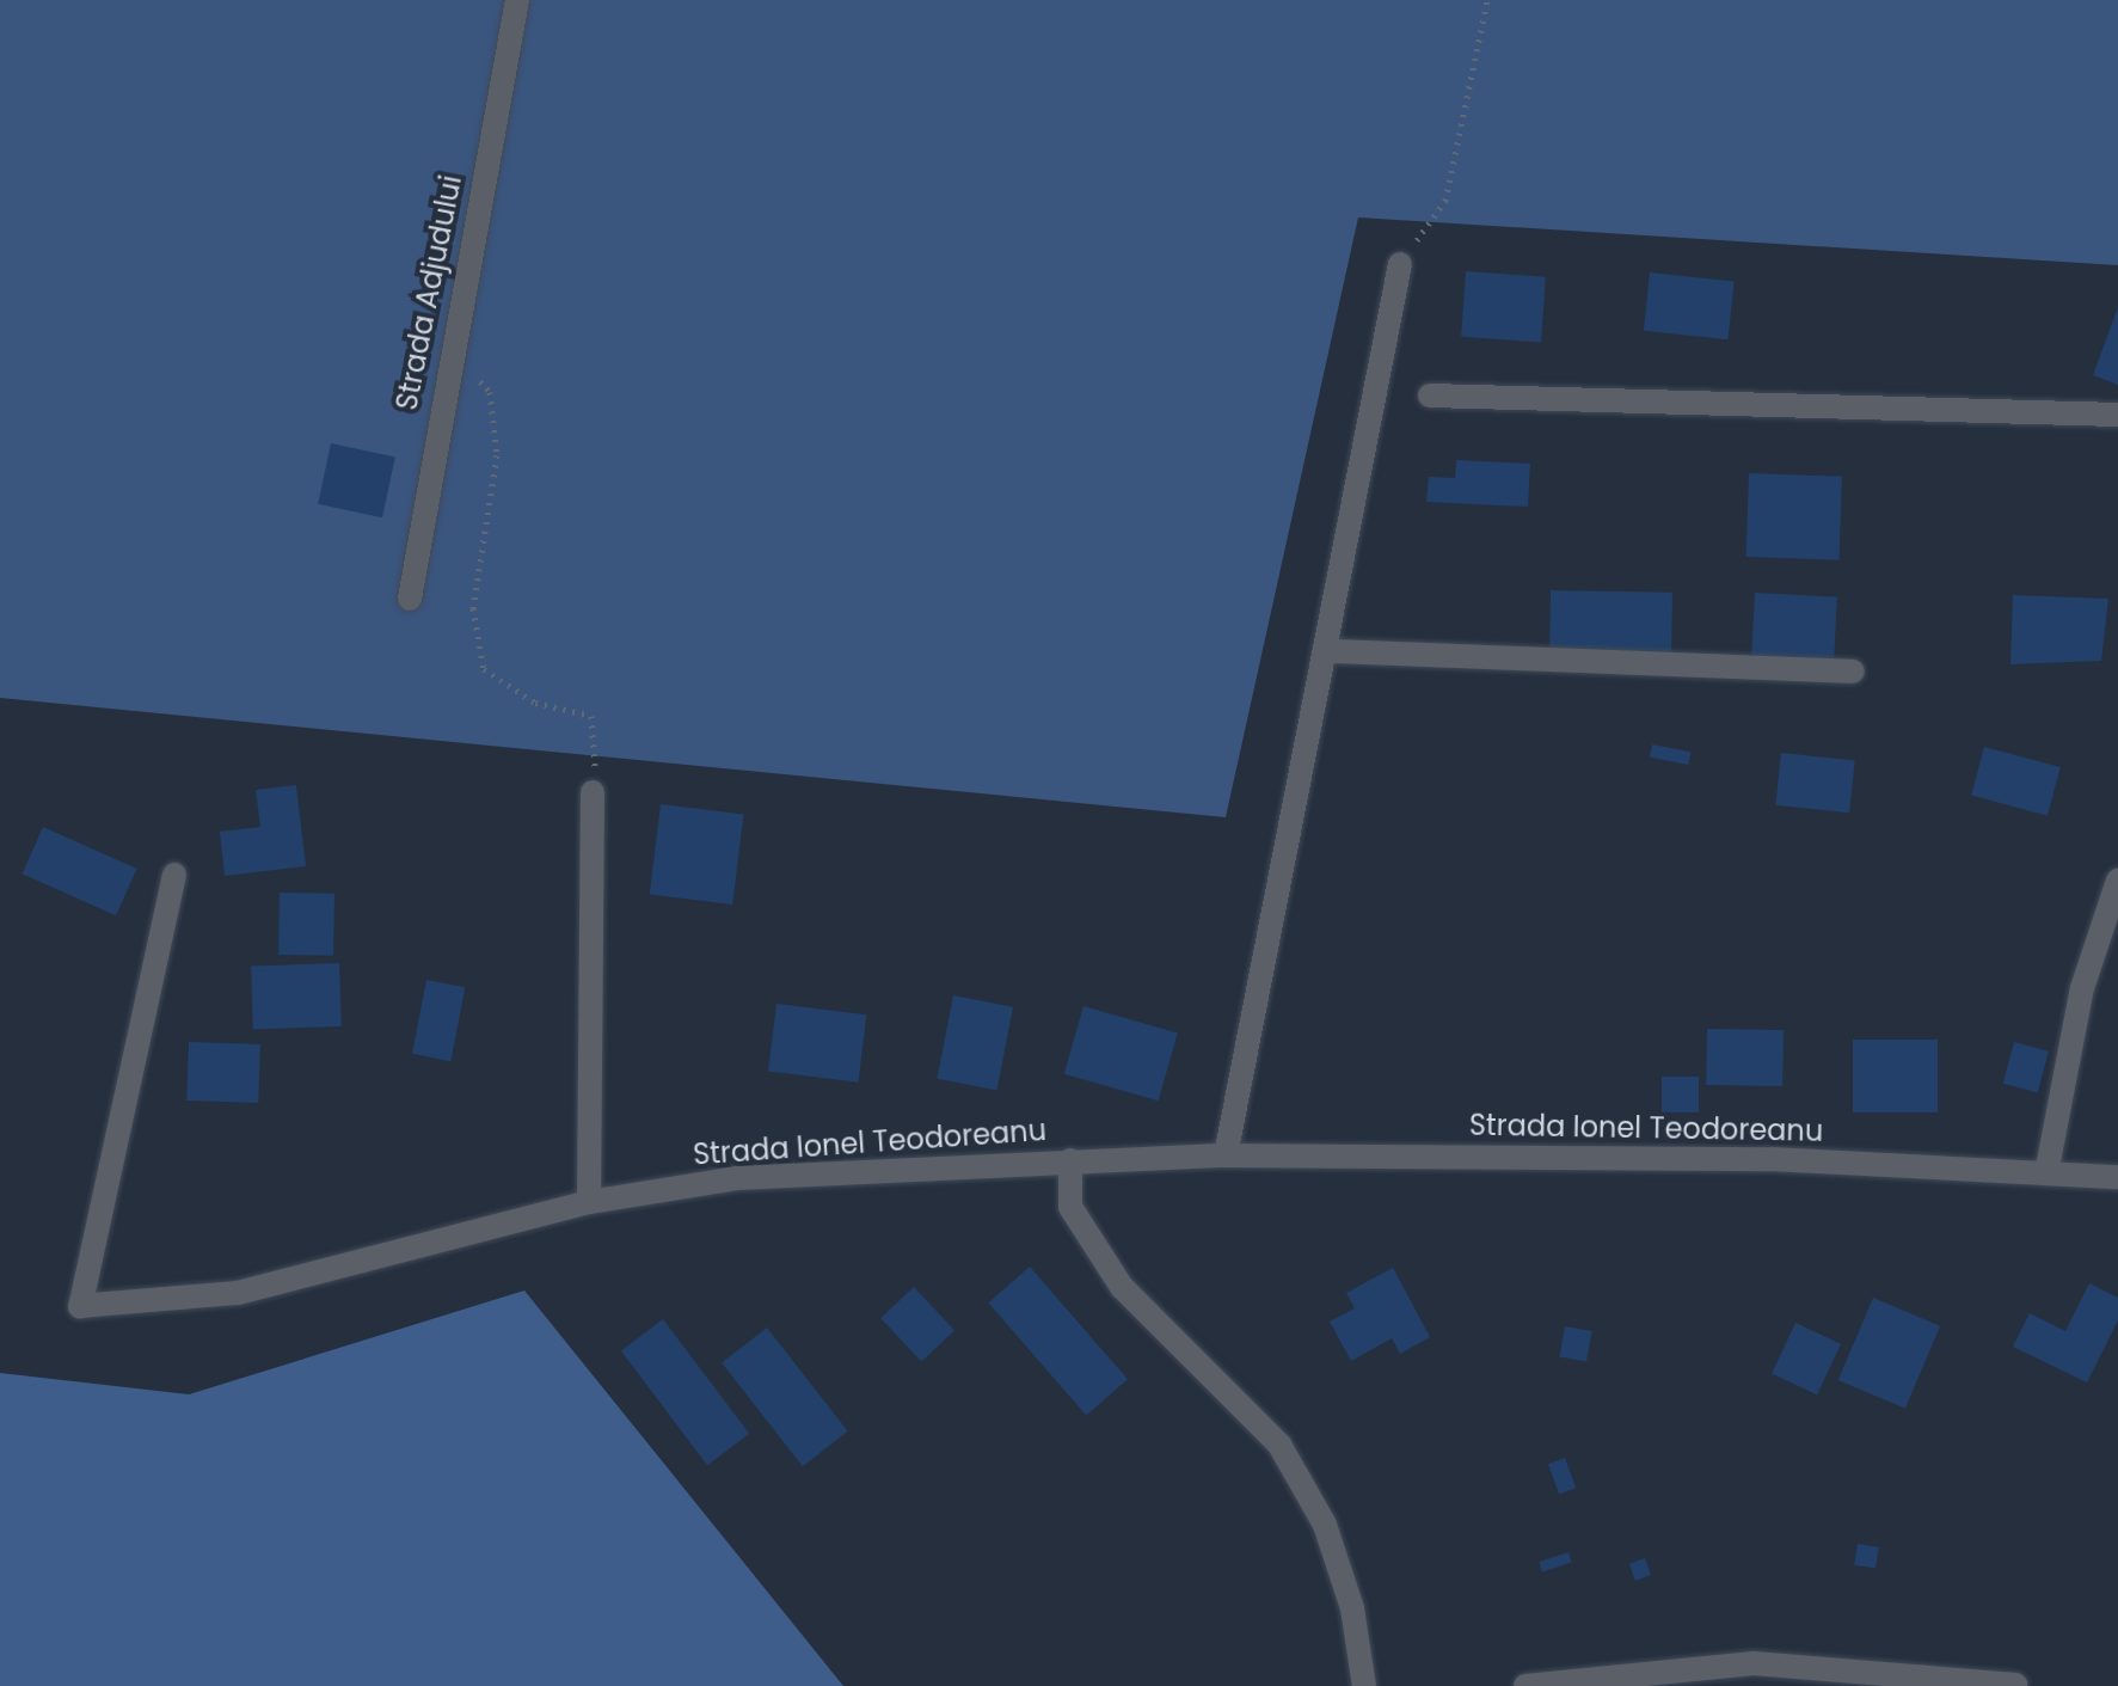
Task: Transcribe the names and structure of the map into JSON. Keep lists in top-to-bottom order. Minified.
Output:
{"streets":{"street":["Strada Adjudului","Strada Ionel Teodoreanu"]}}
